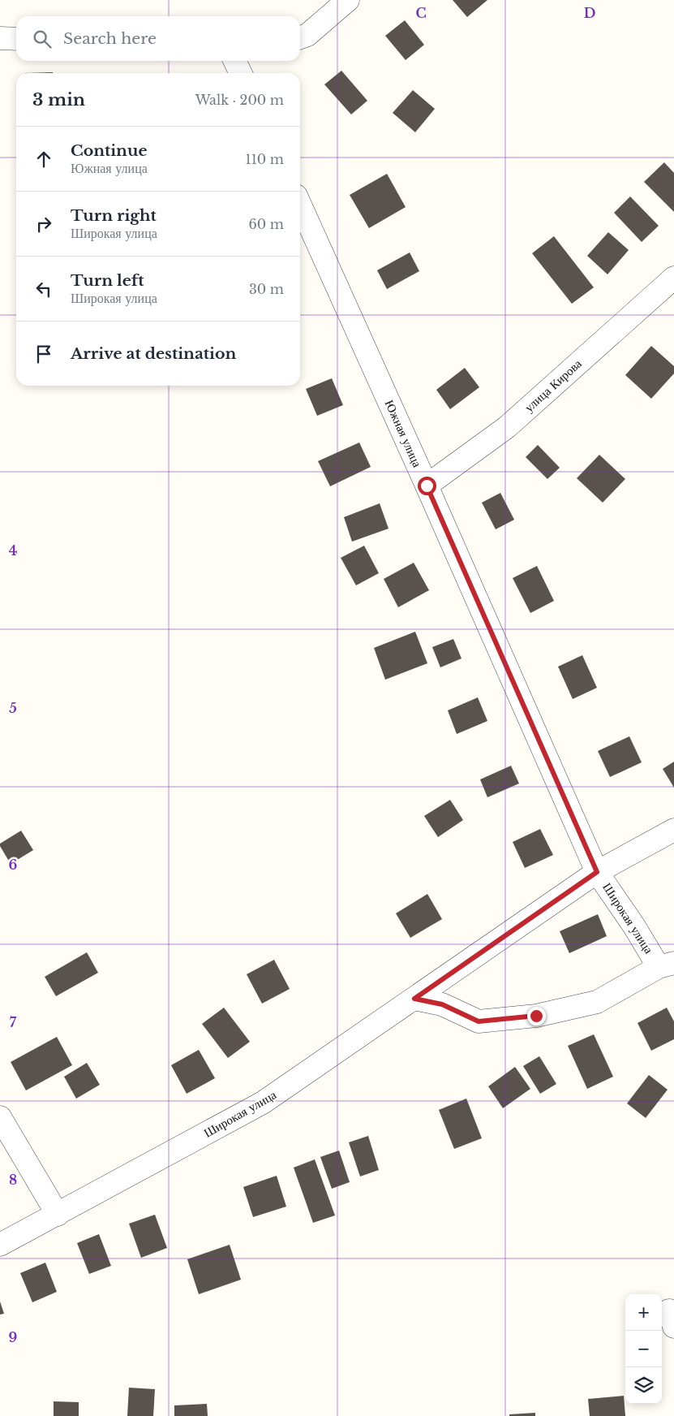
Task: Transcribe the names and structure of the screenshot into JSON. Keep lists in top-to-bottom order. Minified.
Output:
{"streets":{"street":["улица Кирова","Южная улица","Широкая улица"]},"crossings":[["улица Кирова","Южная улица"],["Южная улица","Широкая улица"]],"page":{"search":"Search here","heading":["3 min","Walk · 200 m"],"list":[["Continue","Южная улица","110 m"],["Turn right","Широкая улица","60 m"],["Turn left","Широкая улица","30 m"],"Arrive at destination"],"map_buttons":["+","−"]},"grid":{"columns":["C","D"],"rows":["4","5","6","7","8","9"]}}
